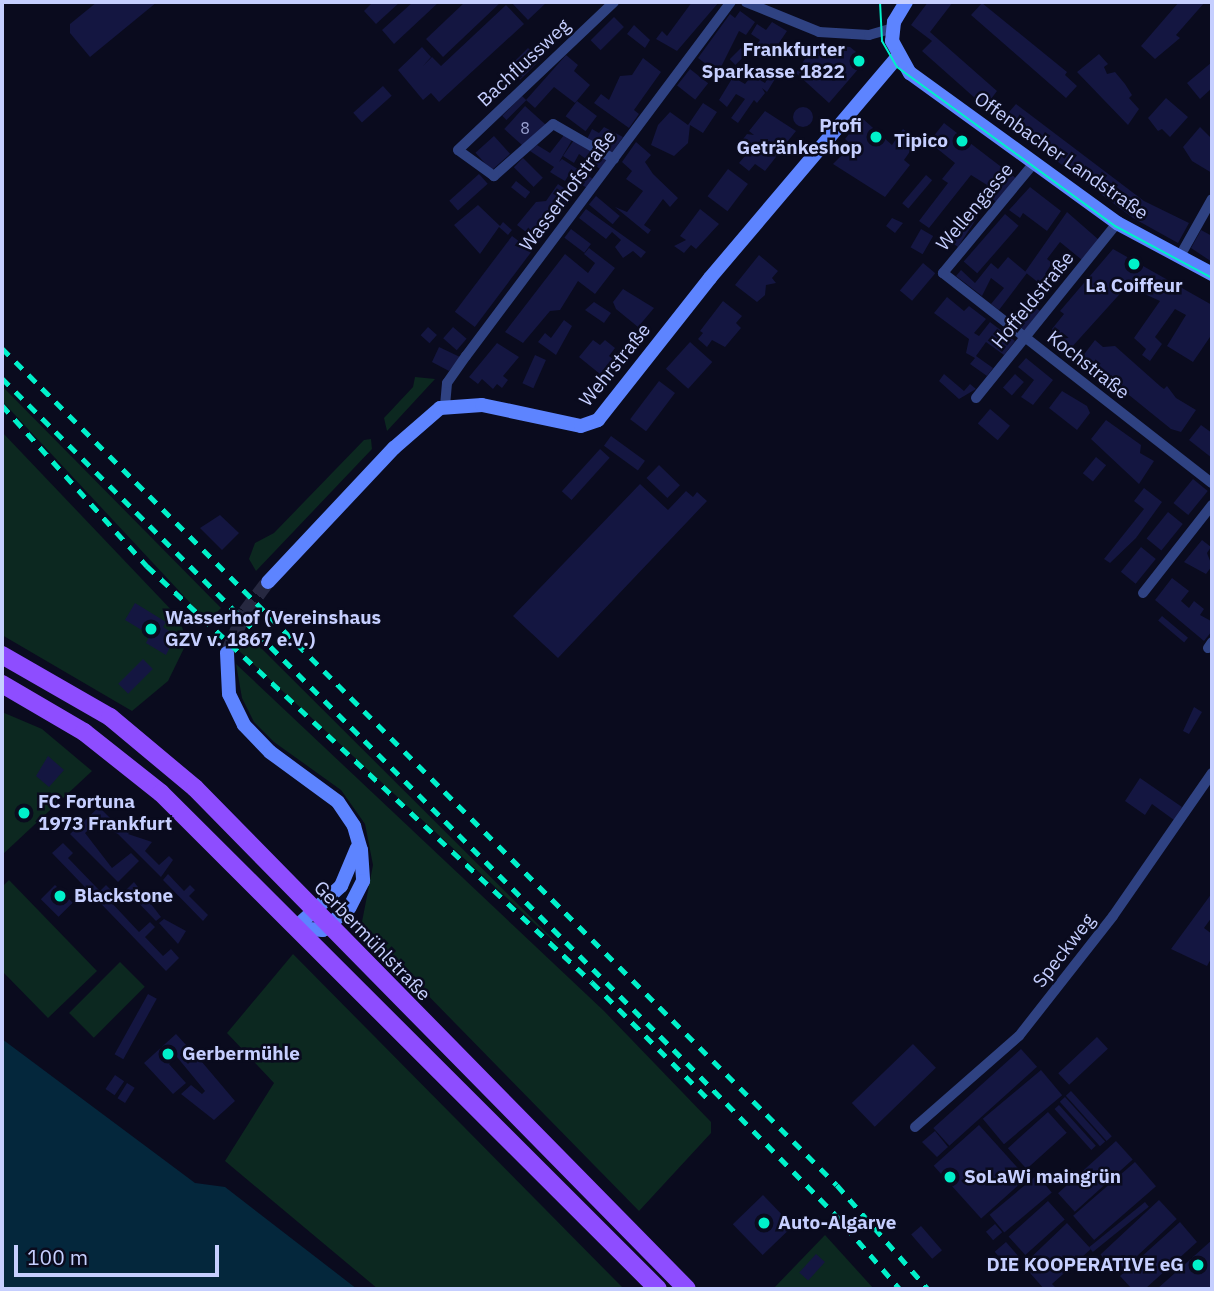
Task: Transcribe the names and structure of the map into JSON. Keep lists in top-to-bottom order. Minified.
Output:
{"streets":{"main road":["Gerbermühlstraße"],"street":["Bachflussweg","Offenbacher Landstraße","Wasserhofstraße","Wellengasse","Hoffeldstraße","Wehrstraße","Kochstraße","Speckweg"]},"crossings":[["Bachflussweg","Wasserhofstraße"],["Offenbacher Landstraße","Wellengasse"],["Offenbacher Landstraße","Hoffeldstraße"],["Offenbacher Landstraße","Wehrstraße"],["Wasserhofstraße","Wehrstraße"],["Wellengasse","Kochstraße"],["Hoffeldstraße","Kochstraße"]],"places":["Frankfurter Sparkasse 1822","Profi Getränkeshop","Tipico","La Coiffeur","Wasserhof (Vereinshaus GZV v. 1867 e.V.)","FC Fortuna 1973 Frankfurt","Blackstone","Gerbermühle","SoLaWi maingrün","Auto-Algarve","DIE KOOPERATIVE eG"],"house_numbers":["8"],"scale_bar":"100 m"}
